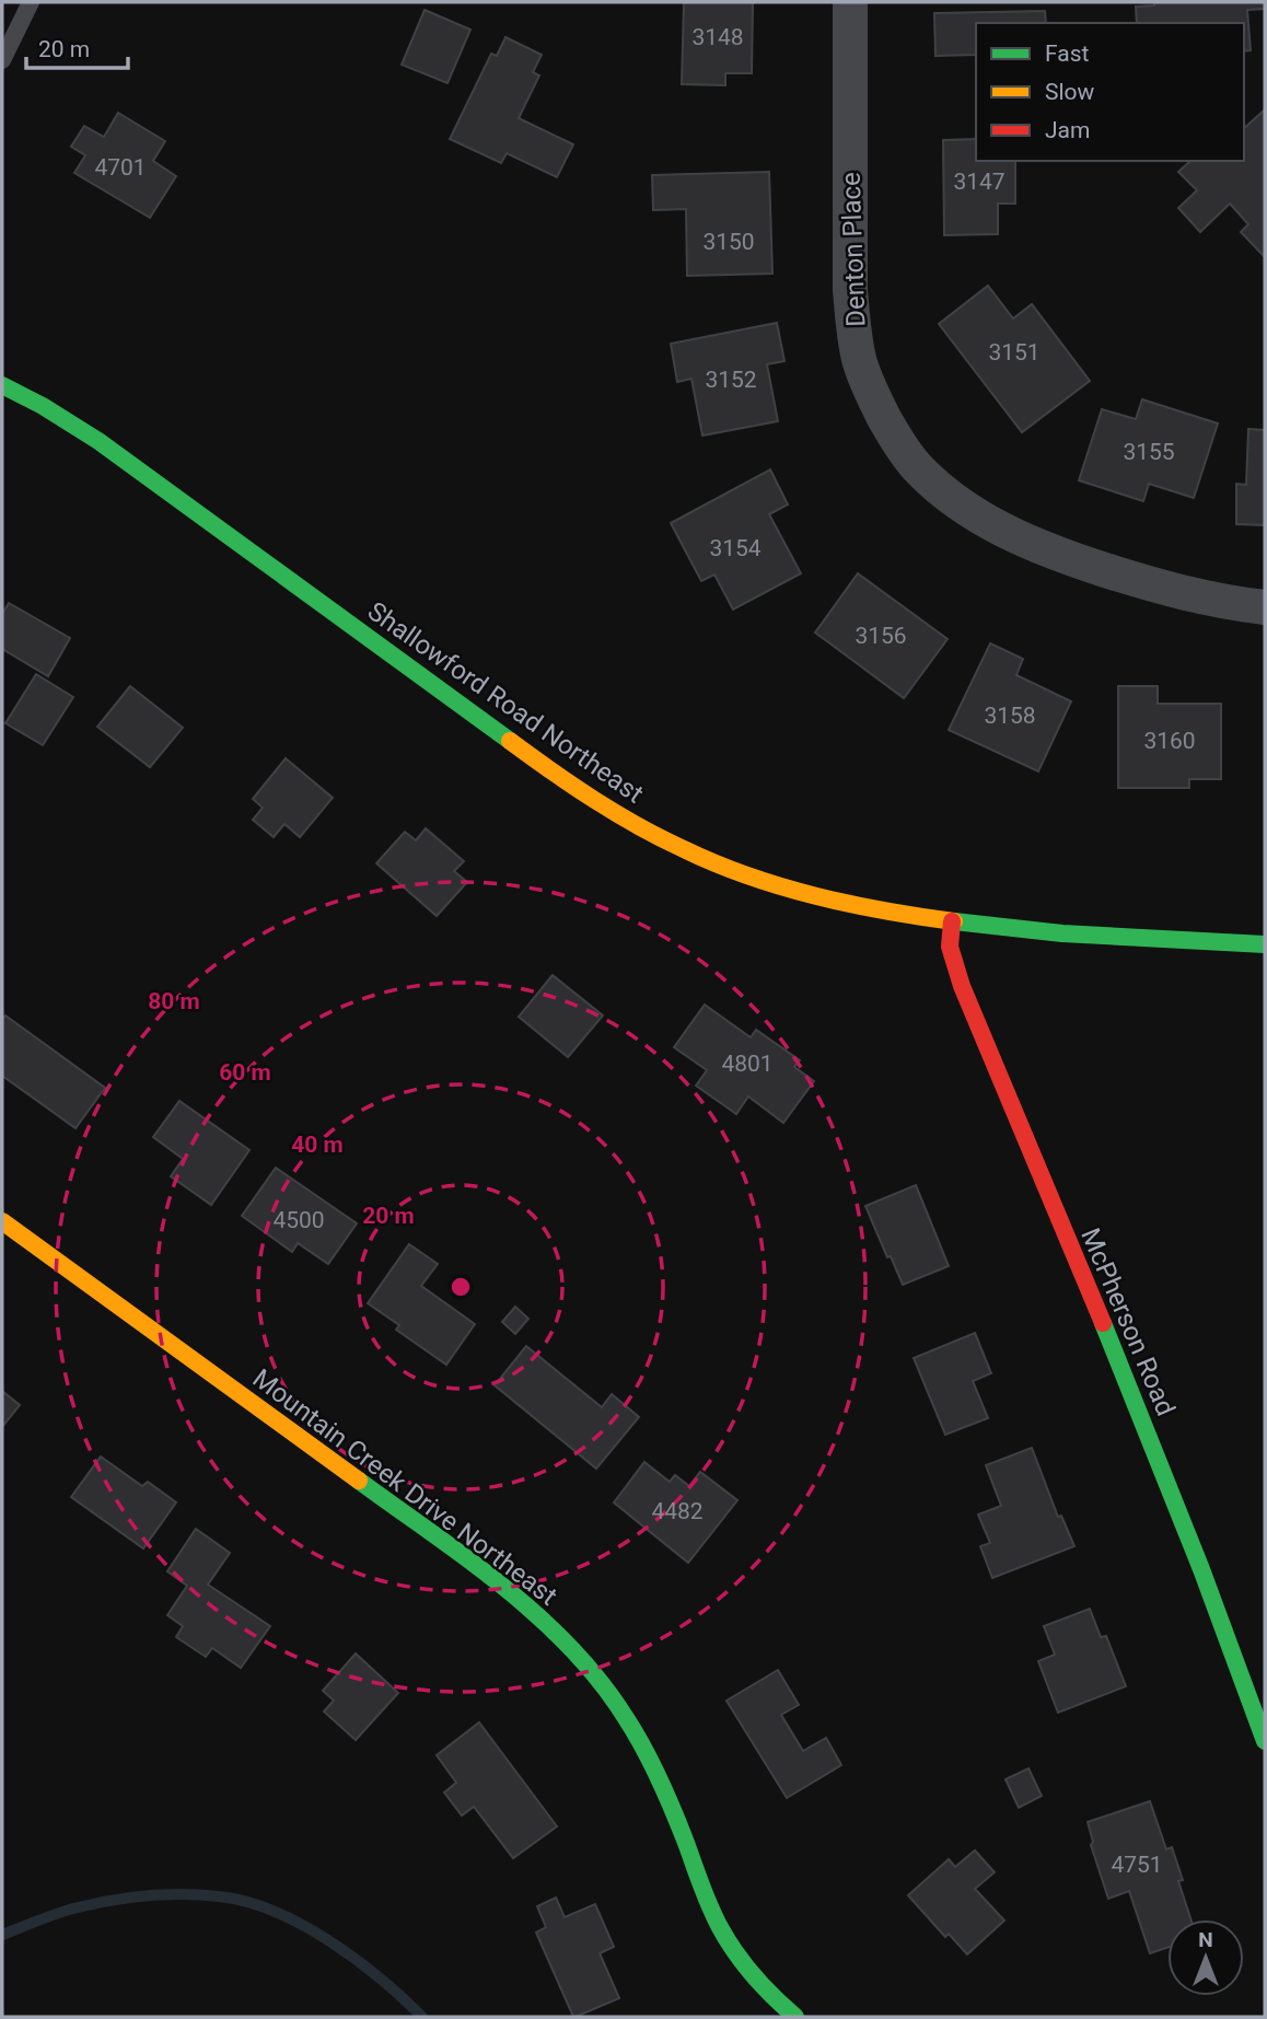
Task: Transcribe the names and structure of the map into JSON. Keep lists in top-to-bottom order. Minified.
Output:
{"streets":{"street":["Denton Place","Shallowford Road Northeast","McPherson Road","Mountain Creek Drive Northeast"]},"crossings":[["Shallowford Road Northeast","McPherson Road"]],"house_numbers":["3148","4701","3147","3150","3151","3152","3155","3154","3156","3158","3160","4801","4500","4482","4751"],"legend":["Fast","Slow","Jam"],"scale_bar":"20 m","north":"top","rings":["80 m","60 m","40 m","20 m"]}
